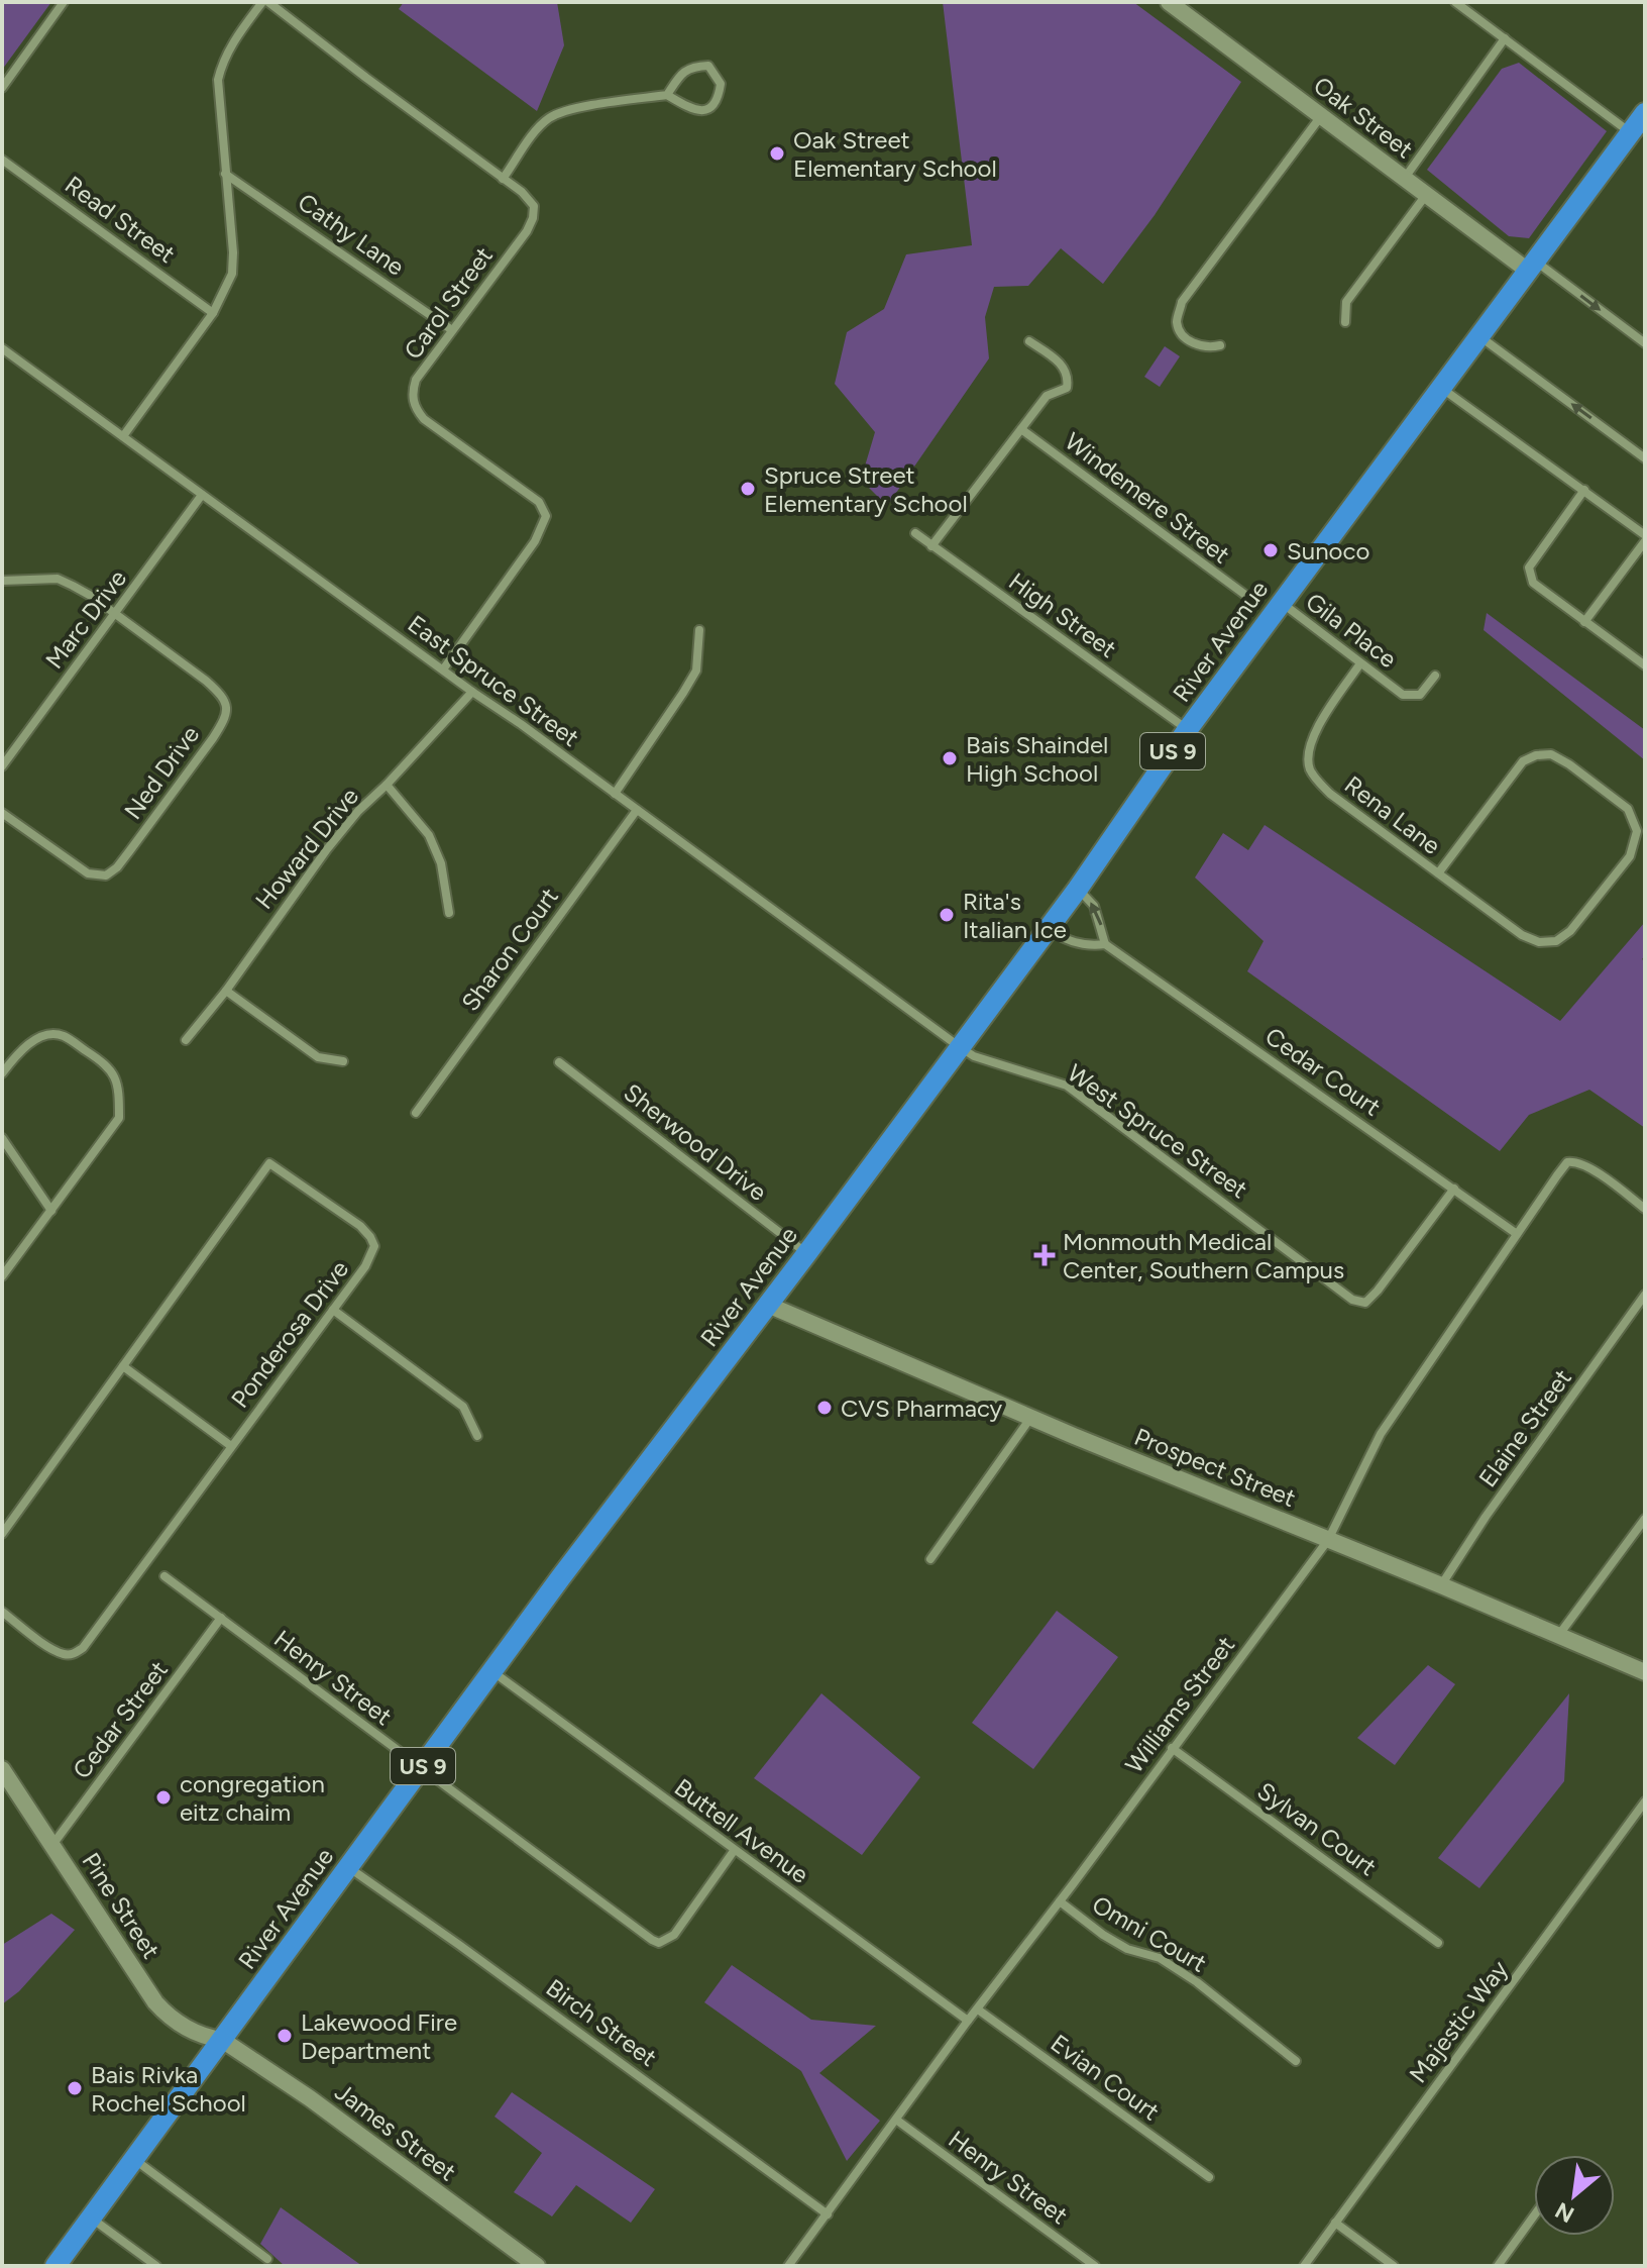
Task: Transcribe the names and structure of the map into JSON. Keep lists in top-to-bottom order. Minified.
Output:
{"streets":{"highway":["River Avenue","US 9"],"street":["Oak Street","Read Street","Cathy Lane","Carol Street","Windemere Street","High Street","Marc Drive","Gila Place","East Spruce Street","Ned Drive","Rena Lane","Howard Drive","Sharon Court","Cedar Court","West Spruce Street","Sherwood Drive","Ponderosa Drive","Elaine Street","Prospect Street","Henry Street","Williams Street","Cedar Street","Sylvan Court","Buttell Avenue","Pine Street","Omni Court","Majestic Way","Birch Street","Evian Court","James Street"]},"crossings":[["Oak Street","River Avenue"],["Cathy Lane","Carol Street"],["Carol Street","East Spruce Street"],["High Street","River Avenue"],["Marc Drive","East Spruce Street"],["Marc Drive","Ned Drive"],["Gila Place","River Avenue"],["Gila Place","Rena Lane"],["River Avenue","East Spruce Street"],["River Avenue","Cedar Court"],["River Avenue","West Spruce Street"],["River Avenue","Sherwood Drive"],["River Avenue","Prospect Street"],["River Avenue","Henry Street"],["River Avenue","Buttell Avenue"],["River Avenue","Pine Street"],["River Avenue","Birch Street"],["River Avenue","James Street"],["East Spruce Street","Howard Drive"],["East Spruce Street","Sharon Court"],["East Spruce Street","West Spruce Street"],["Cedar Court","West Spruce Street"],["Cedar Court","Williams Street"],["Elaine Street","Prospect Street"],["Prospect Street","Williams Street"],["Henry Street","Williams Street"],["Henry Street","Cedar Street"],["Henry Street","Buttell Avenue"],["Williams Street","Sylvan Court"],["Williams Street","Buttell Avenue"],["Williams Street","Omni Court"],["Williams Street","Birch Street"],["Williams Street","Evian Court"],["Cedar Street","Pine Street"],["Pine Street","James Street"]],"places":{"other":["Oak Street Elementary School","Spruce Street Elementary School","Sunoco","Bais Shaindel High School","Rita's Italian Ice","CVS Pharmacy","congregation eitz chaim","Lakewood Fire Department","Bais Rivka Rochel School"],"health":["Monmouth Medical Center, Southern Campus"]},"north":"bottom left"}
